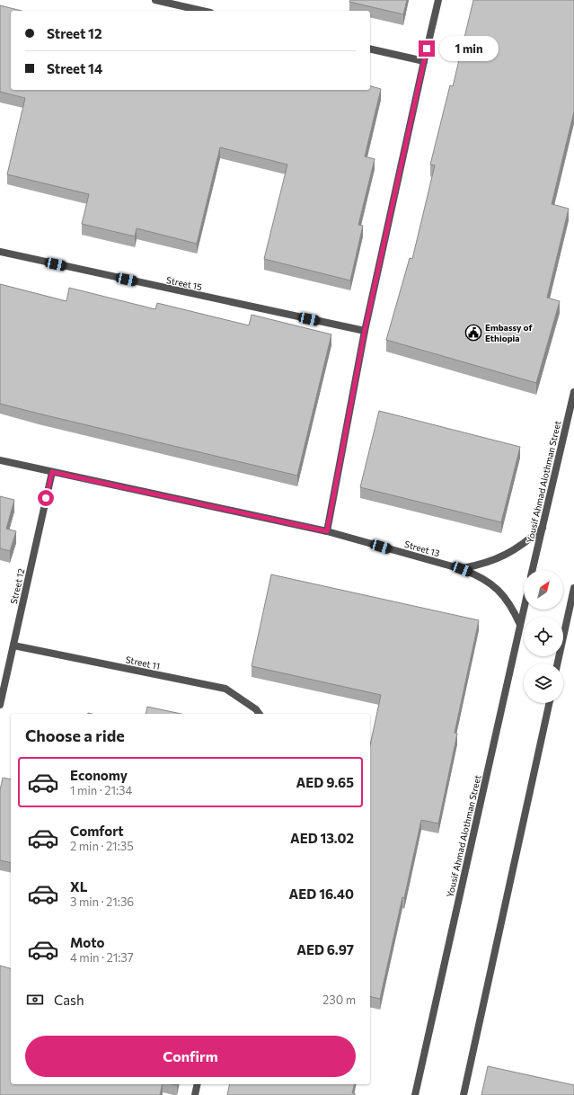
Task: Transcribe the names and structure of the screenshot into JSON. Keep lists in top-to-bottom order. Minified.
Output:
{"streets":{"street":["Street 15","Yousif Ahmad Alothman Street","Street 13","Street 12","Street 11"]},"crossings":[["Yousif Ahmad Alothman Street","Street 13"],["Street 13","Street 12"],["Street 12","Street 11"]],"places":{"public building":["Embassy of Ethiopia"]},"north":"top right","page":{"banner":["Street 12","Street 14"],"bubble":"1 min","heading":"Choose a ride","list":[{"name":"Economy","note":"1 min · 21:34","value":"AED 9.65"},{"name":"Comfort","note":"2 min · 21:35","value":"AED 13.02"},{"name":"XL","note":"3 min · 21:36","value":"AED 16.40"},{"name":"Moto","note":"4 min · 21:37","value":"AED 6.97"}],"pay":["Cash","230 m"],"buttons":"Confirm"}}
